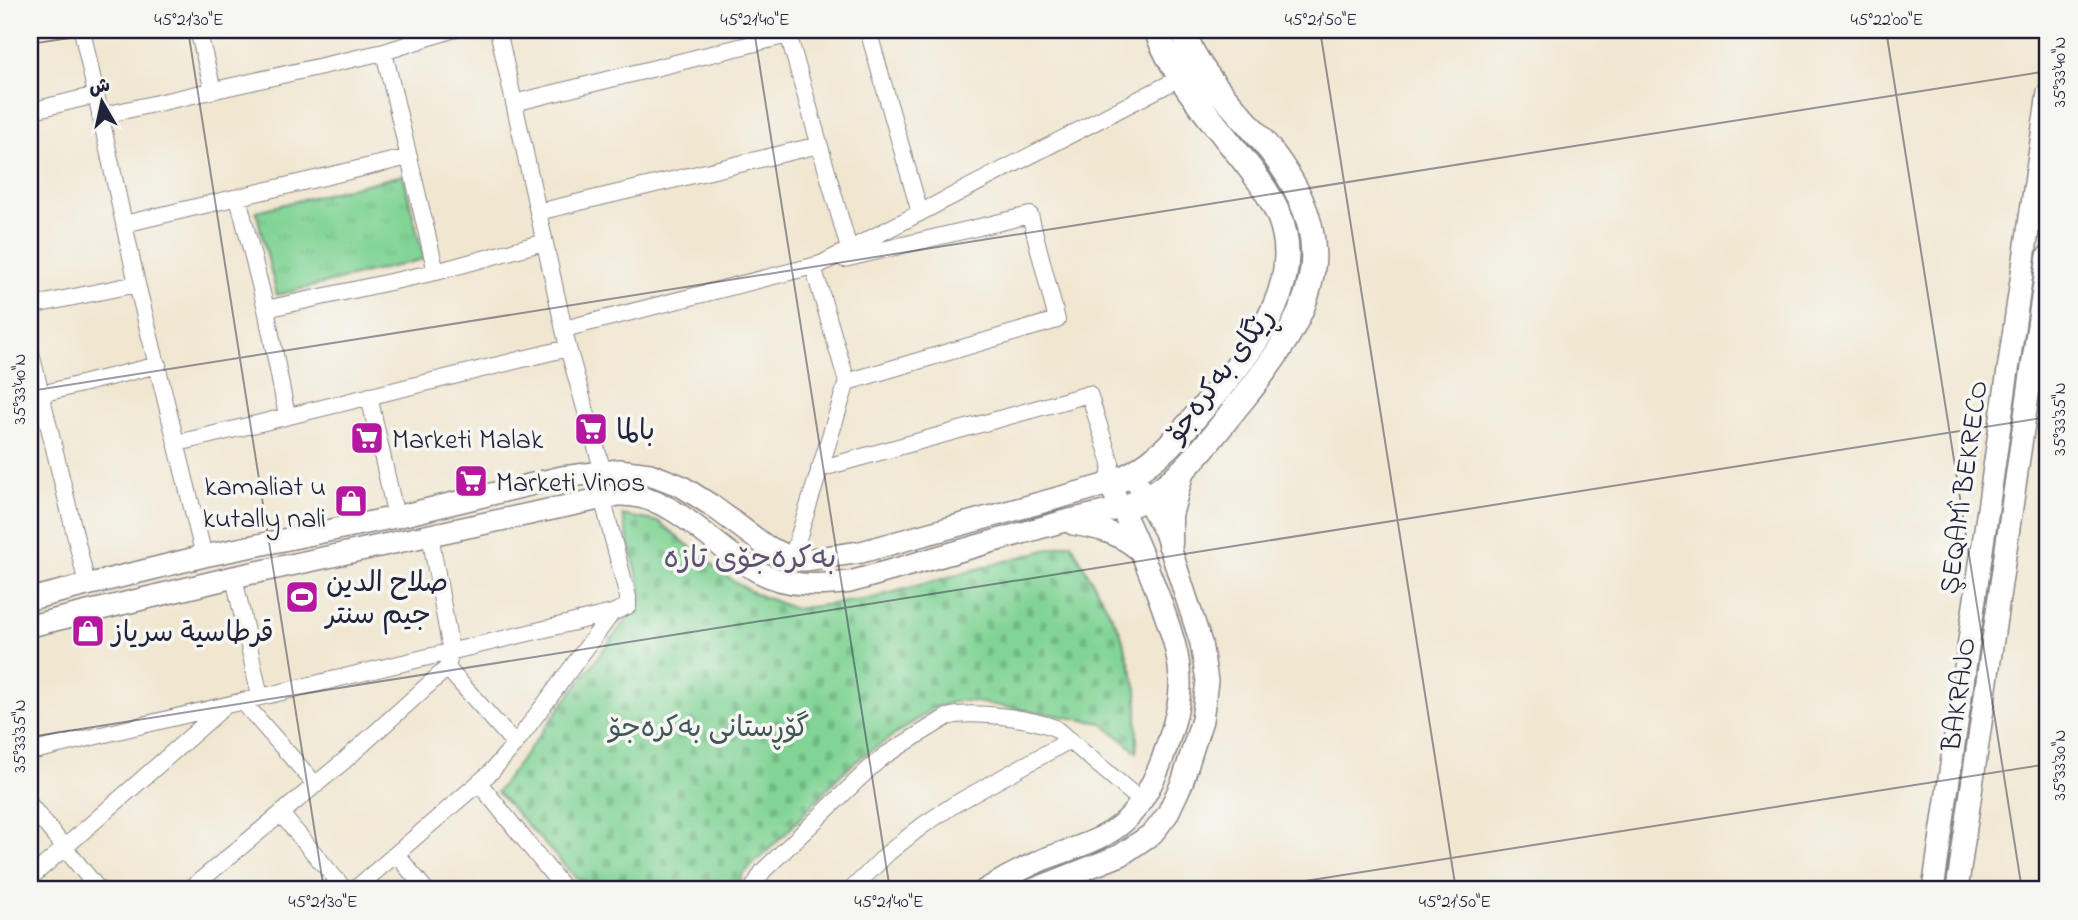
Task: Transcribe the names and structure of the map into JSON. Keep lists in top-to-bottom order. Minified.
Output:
{"streets":{"main road":["ڕێگای بەکرەجۆ","ŞEQAMÎ BEKRECO","BAKRAJO"]},"districts":["بەکرەجۆی تازە"],"parks":["گۆڕستانی بەکرەجۆ"],"places":{"supermarket":["بالما","Marketi Malak","Marketi Vinos"],"shop":["kamaliat u kutally nali","قرطاسية سرياز"],"sports":["صلاح الدين جيم سنتر"]},"north":"top","coordinates":["45°21'30\"E","45°21'40\"E","45°21'50\"E","45°22'00\"E","35°33'40\"N","35°33'35\"N","35°33'30\"N"]}
